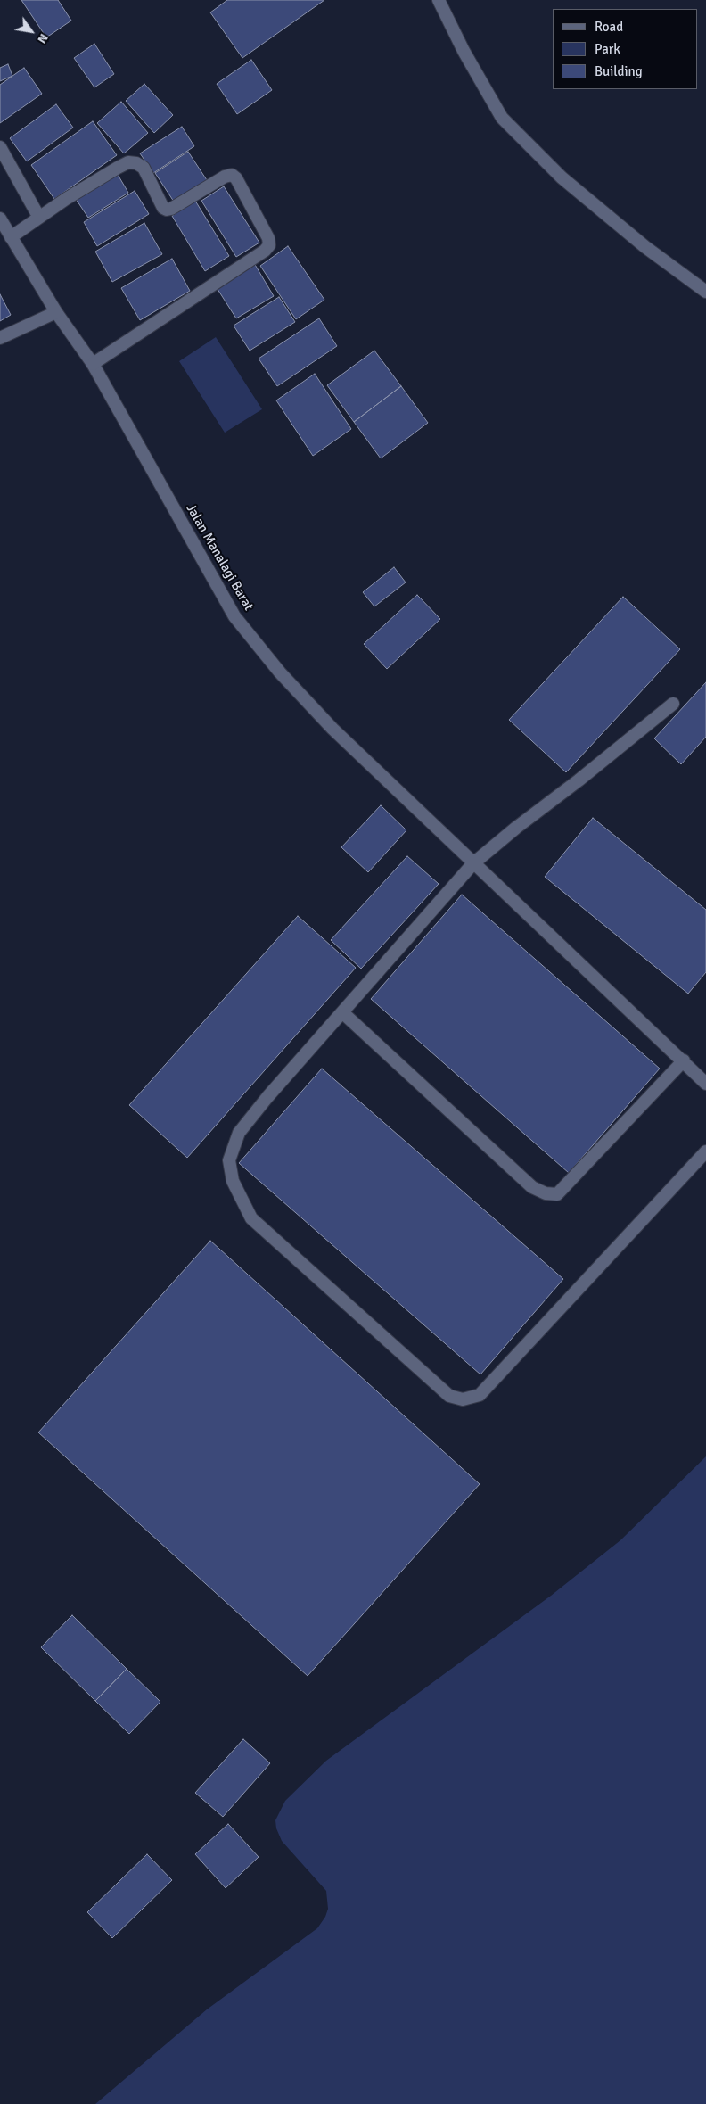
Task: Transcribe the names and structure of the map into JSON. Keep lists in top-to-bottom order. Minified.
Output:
{"streets":{"street":["Jalan Manalagi Barat"]},"legend":["Road","Park","Building"],"north":"bottom right"}
